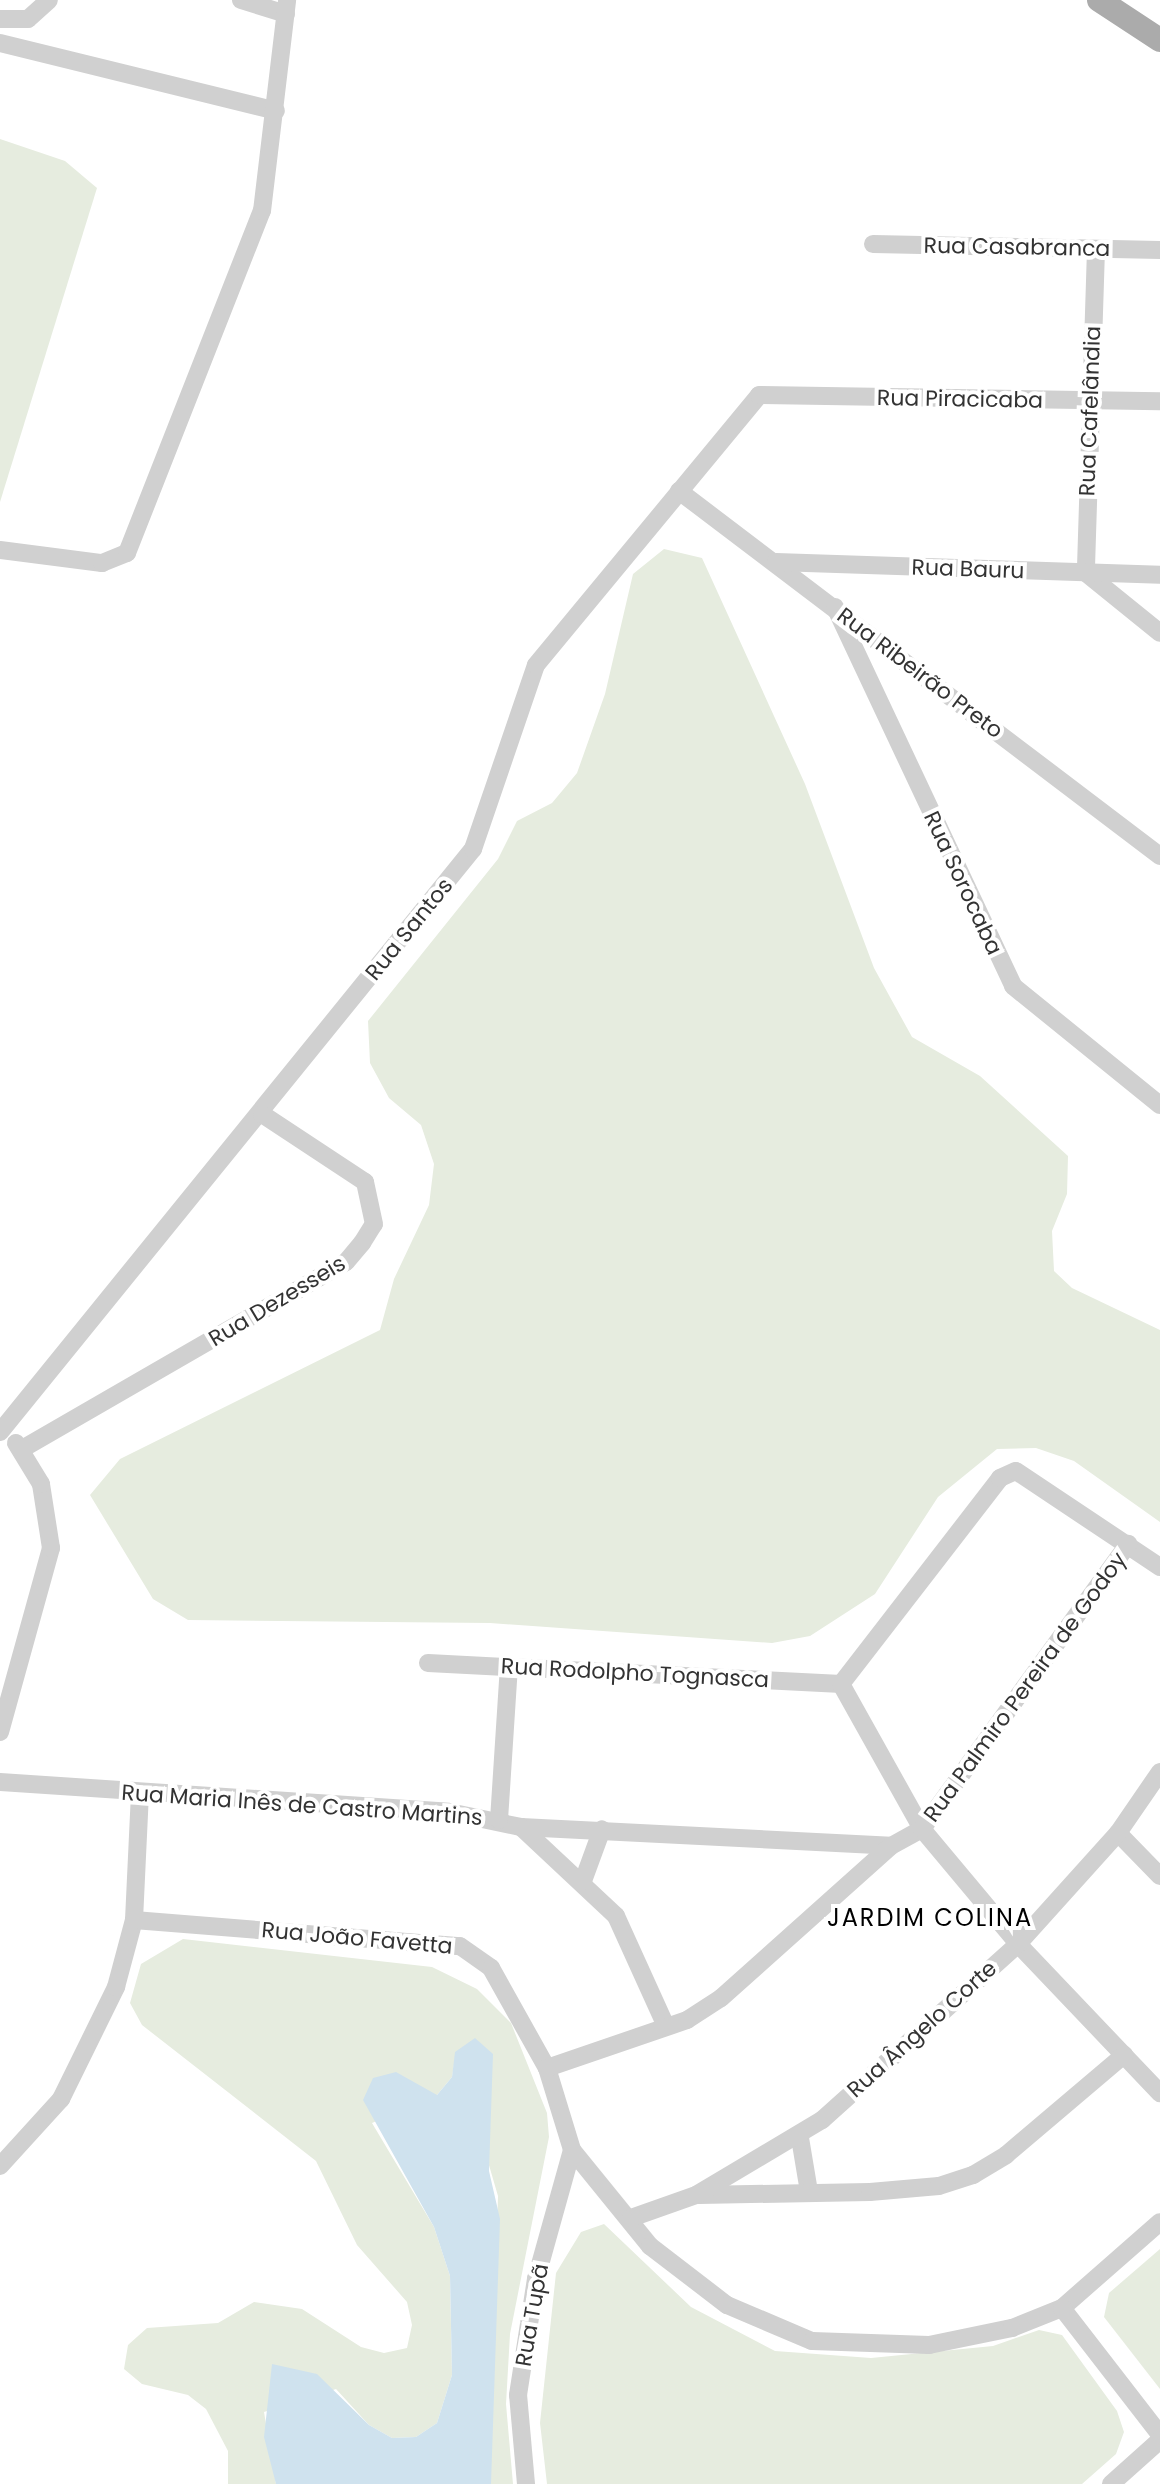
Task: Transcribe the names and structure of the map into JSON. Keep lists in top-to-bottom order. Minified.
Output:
{"streets":{"street":["Rua Casabranca","Rua Piracicaba","Rua Cafelândia","Rua Bauru","Rua Ribeirão Preto","Rua Sorocaba","Rua Santos","Rua Dezesseis","Rua Rodolpho Tognasca","Rua Palmiro Pereira de Godoy","Rua Maria Inês de Castro Martins","Rua João Favetta","Rua Ângelo Corte","Rua Tupã"]},"crossings":[["Rua Casabranca","Rua Cafelândia"],["Rua Piracicaba","Rua Cafelândia"],["Rua Piracicaba","Rua Santos"],["Rua Cafelândia","Rua Bauru"],["Rua Bauru","Rua Ribeirão Preto"],["Rua Ribeirão Preto","Rua Sorocaba"],["Rua Ribeirão Preto","Rua Santos"],["Rua Santos","Rua Dezesseis"],["Rua Palmiro Pereira de Godoy","Rua Maria Inês de Castro Martins"],["Rua Palmiro Pereira de Godoy","Rua João Favetta"],["Rua Palmiro Pereira de Godoy","Rua Ângelo Corte"],["Rua João Favetta","Rua Ângelo Corte"],["Rua João Favetta","Rua Tupã"]],"districts":["JARDIM COLINA"]}
